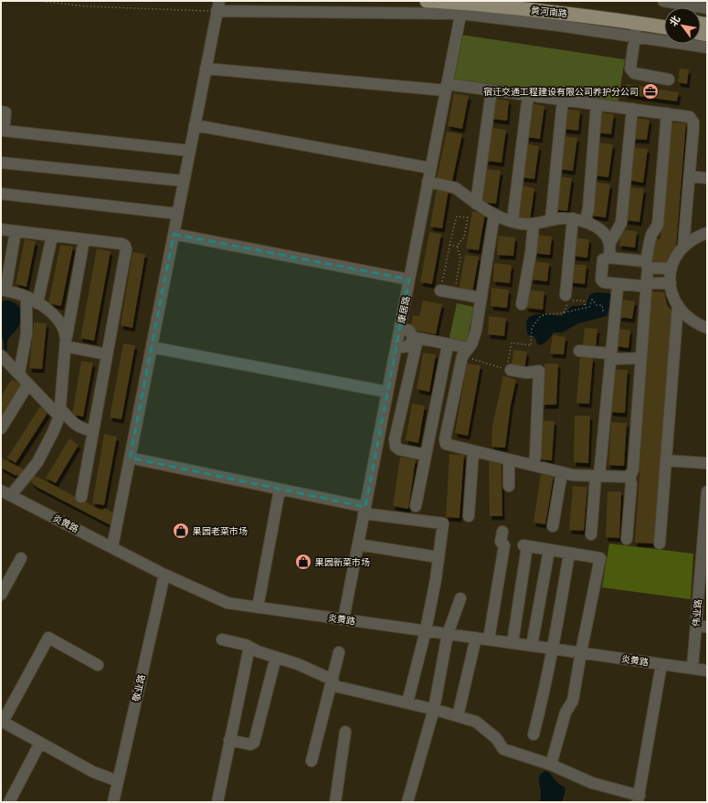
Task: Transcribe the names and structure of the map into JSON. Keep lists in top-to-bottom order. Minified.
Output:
{"streets":{"main road":["黄河南路"],"street":["康居路","炎黄路","伟业路","敬业路"]},"crossings":[["黄河南路","康居路"],["康居路","炎黄路"],["炎黄路","伟业路"],["炎黄路","敬业路"]],"places":{"office":["宿迁交通工程建设有限公司养护分公司"],"shop":["果园老菜市场","果园新菜市场"]},"north":"top left"}
